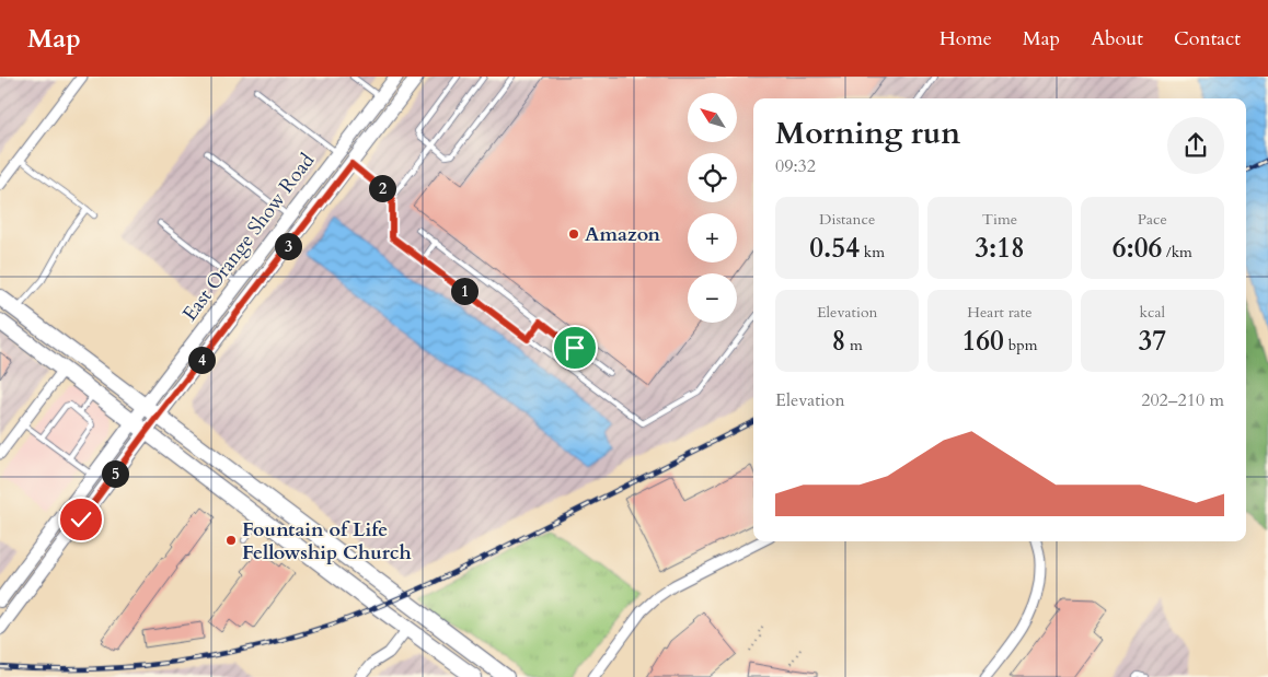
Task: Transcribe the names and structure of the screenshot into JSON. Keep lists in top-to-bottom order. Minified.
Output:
{"streets":{"main road":["East Orange Show Road"]},"places":["Amazon","Fountain of Life Fellowship Church"],"north":"top left","page":{"header":"Map","nav":["Home","Map","About","Contact"],"map_buttons":["+","−"],"heading":["Morning run","09:32"],"pins":["2","3","1","4","5"],"stats":[["Distance","0.54 km"],["Time","3:18"],["Pace","6:06 /km"],["Elevation","8 m"],["Heart rate","160 bpm"],["kcal","37"]],"chart":["Elevation","202–210 m"]}}
